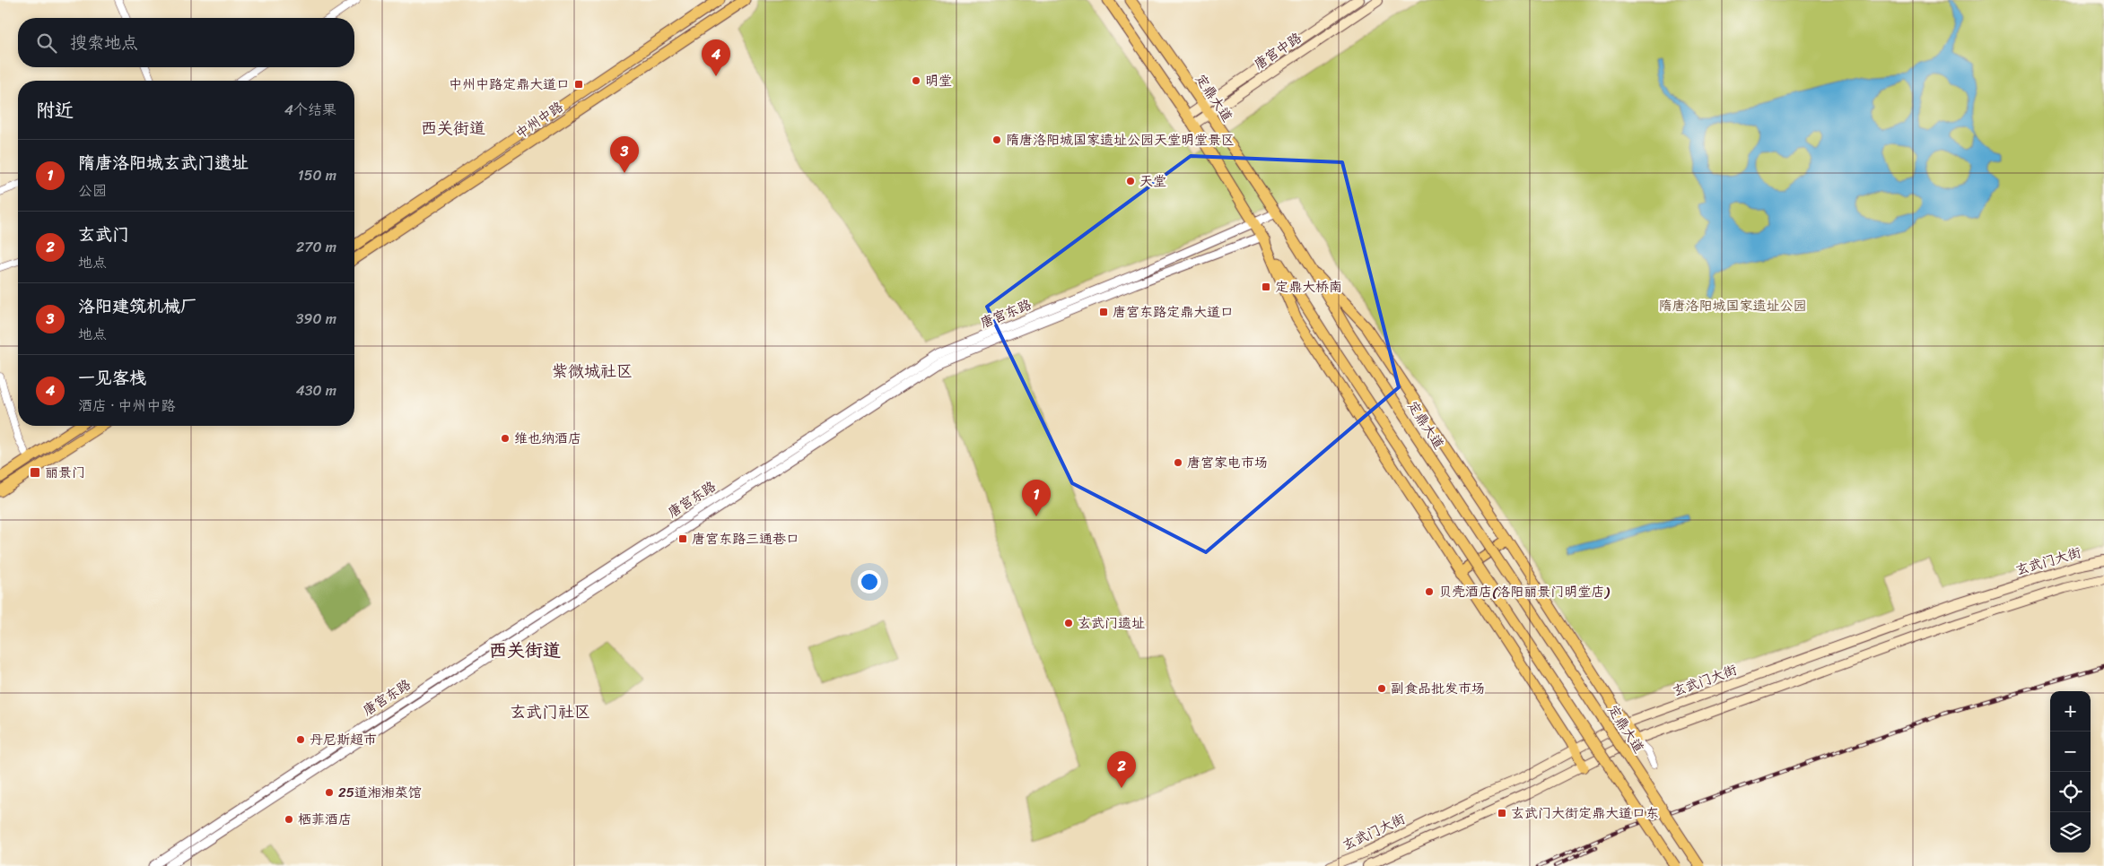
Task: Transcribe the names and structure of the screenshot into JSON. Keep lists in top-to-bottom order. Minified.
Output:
{"streets":{"main road":["唐宫中路","定鼎大道","中州中路","玄武门大街"],"street":["唐宫东路"]},"crossings":[["唐宫中路","定鼎大道"],["定鼎大道","唐宫东路"]],"districts":["西关街道","紫微城社区","西关街道","玄武门社区"],"parks":["隋唐洛阳城国家遗址公园"],"places":{"other":["明堂","隋唐洛阳城国家遗址公园天堂明堂景区","天堂","维也纳酒店","唐宫家电市场","贝壳酒店(洛阳丽景门明堂店)","玄武门遗址","副食品批发市场","丹尼斯超市","25道湘湘菜馆","栖菲酒店"],"transit":["中州中路定鼎大道口","定鼎大桥南","唐宫东路定鼎大道口","丽景门","唐宫东路三通巷口","玄武门大街定鼎大道口东"]},"page":{"search":"搜索地点","pins":["4","3","1","2"],"heading":["附近","4个结果"],"list":[{"mark":"1","name":"隋唐洛阳城玄武门遗址","note":"公园","value":"150 m"},{"mark":"2","name":"玄武门","note":"地点","value":"270 m"},{"mark":"3","name":"洛阳建筑机械厂","note":"地点","value":"390 m"},{"mark":"4","name":"一见客栈","note":"酒店 · 中州中路","value":"430 m"}],"map_buttons":["+","−"]}}
